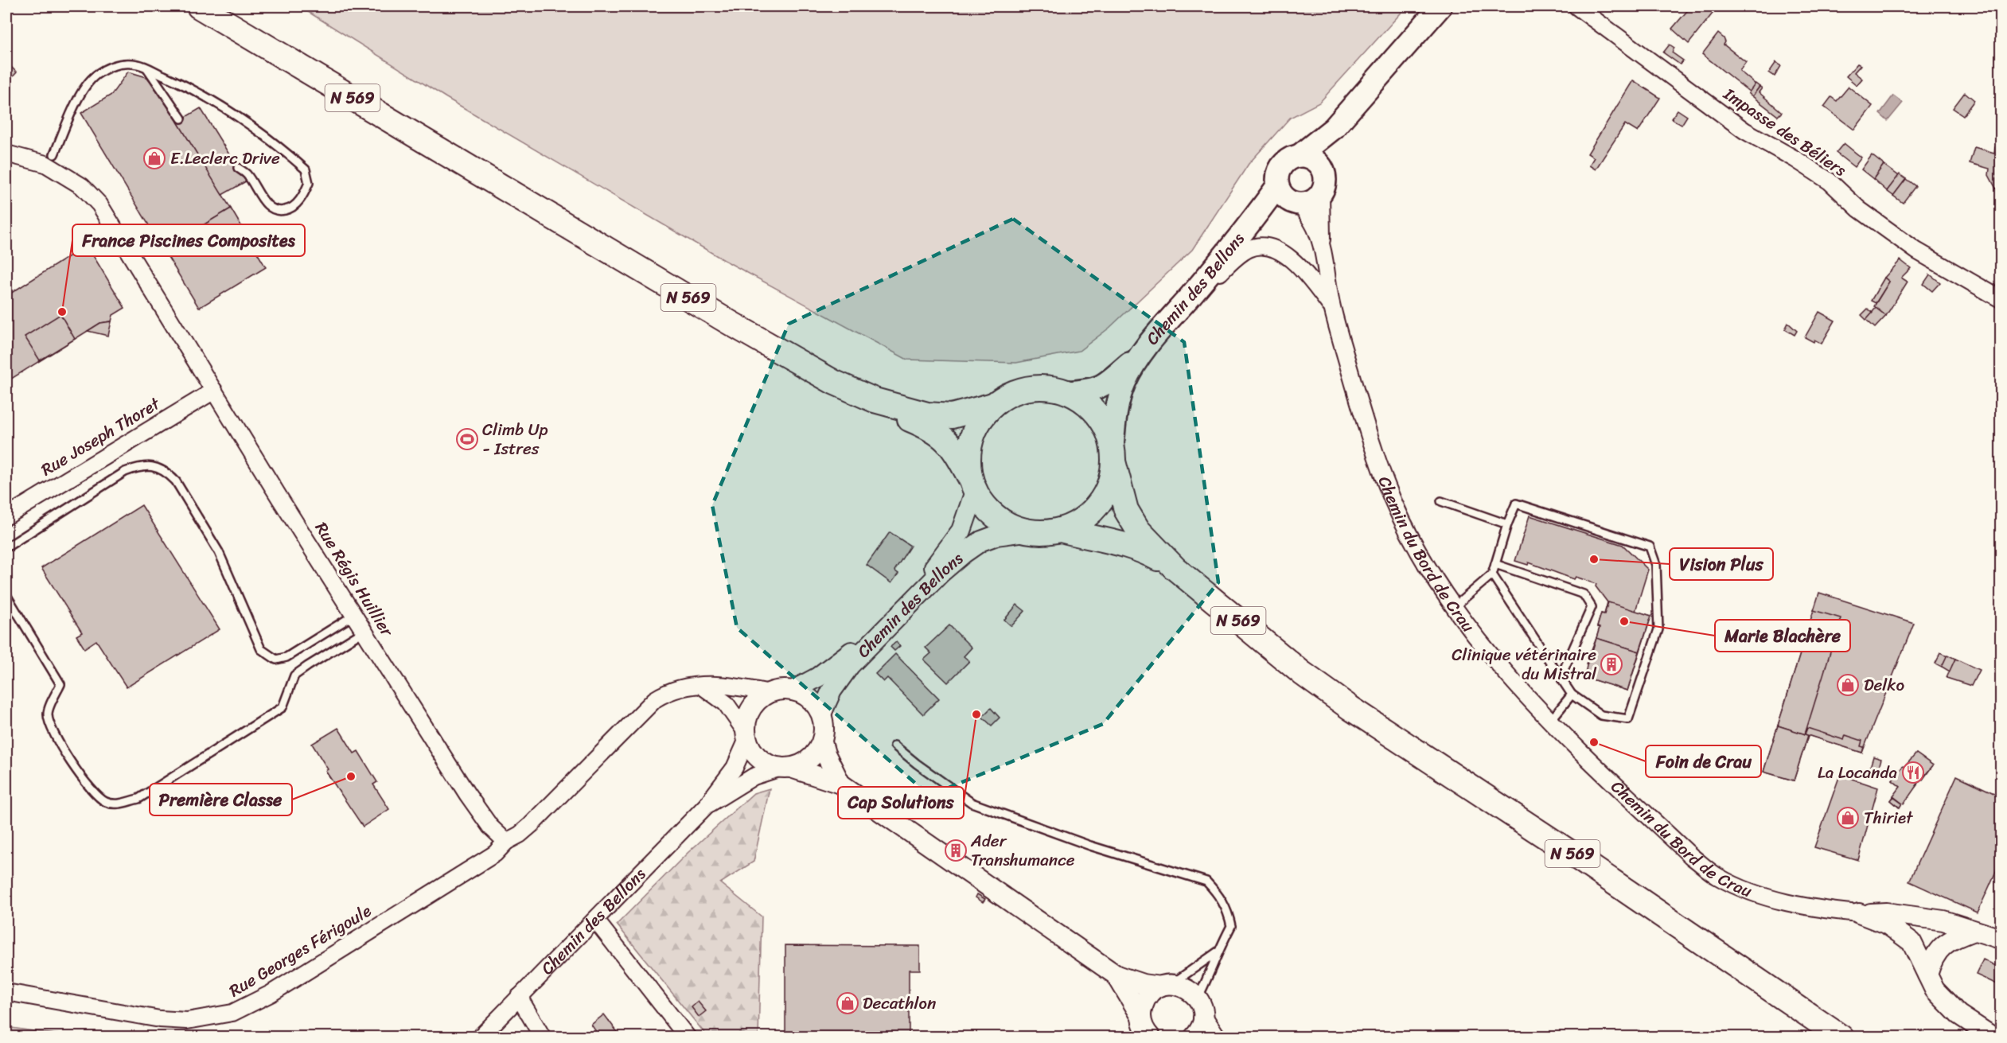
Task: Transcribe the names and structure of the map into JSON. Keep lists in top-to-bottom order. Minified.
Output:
{"streets":{"main road":["N 569","Chemin des Bellons"],"street":["Impasse des Béliers","Rue Joseph Thoret","Chemin du Bord de Crau","Rue Régis Huillier","Rue Georges Férigoule"]},"crossings":[["N 569","Chemin des Bellons"],["Rue Joseph Thoret","Rue Régis Huillier"],["Rue Régis Huillier","Rue Georges Férigoule"]],"places":{"shop":["E.Leclerc Drive","Delko","Thiriet","Decathlon"],"other":["France Piscines Composites","Vision Plus","Marie Blachère","Cap Solutions","Foin de Crau","Première Classe"],"sports":["Climb Up - Istres"],"building":["Clinique vétérinaire du Mistral","Ader Transhumance"],"restaurant":["La Locanda"]}}
